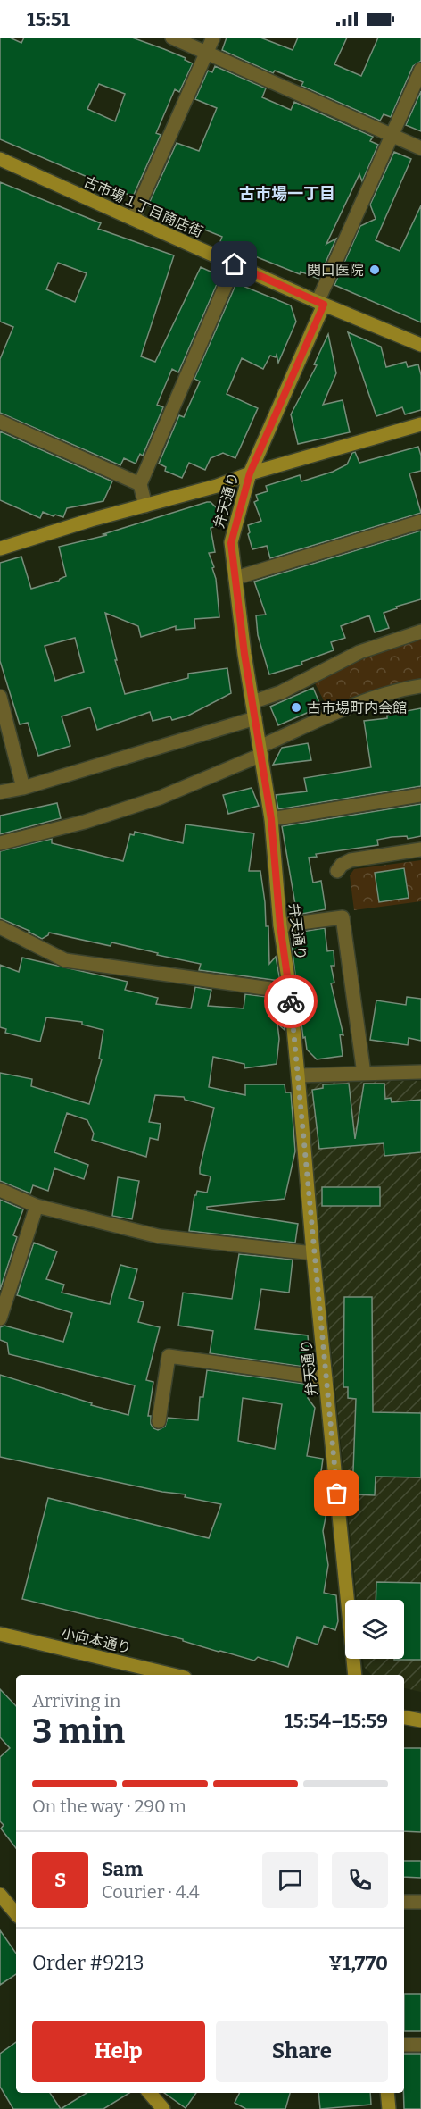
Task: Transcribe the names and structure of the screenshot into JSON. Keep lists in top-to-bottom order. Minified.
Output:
{"streets":{"street":["古市場１丁目商店街","弁天通り","小向本通り"]},"crossings":[["古市場１丁目商店街","弁天通り"]],"districts":["古市場一丁目"],"places":["関口医院","古市場町内会館"],"page":{"status":"15:51","heading":["3 min","Arriving in","15:54–15:59"],"panel":["Sam","Courier · 4.4","Order #9213","¥1,770"],"bar":"On the way · 290 m","round":"S","buttons":["Help","Share"]}}
